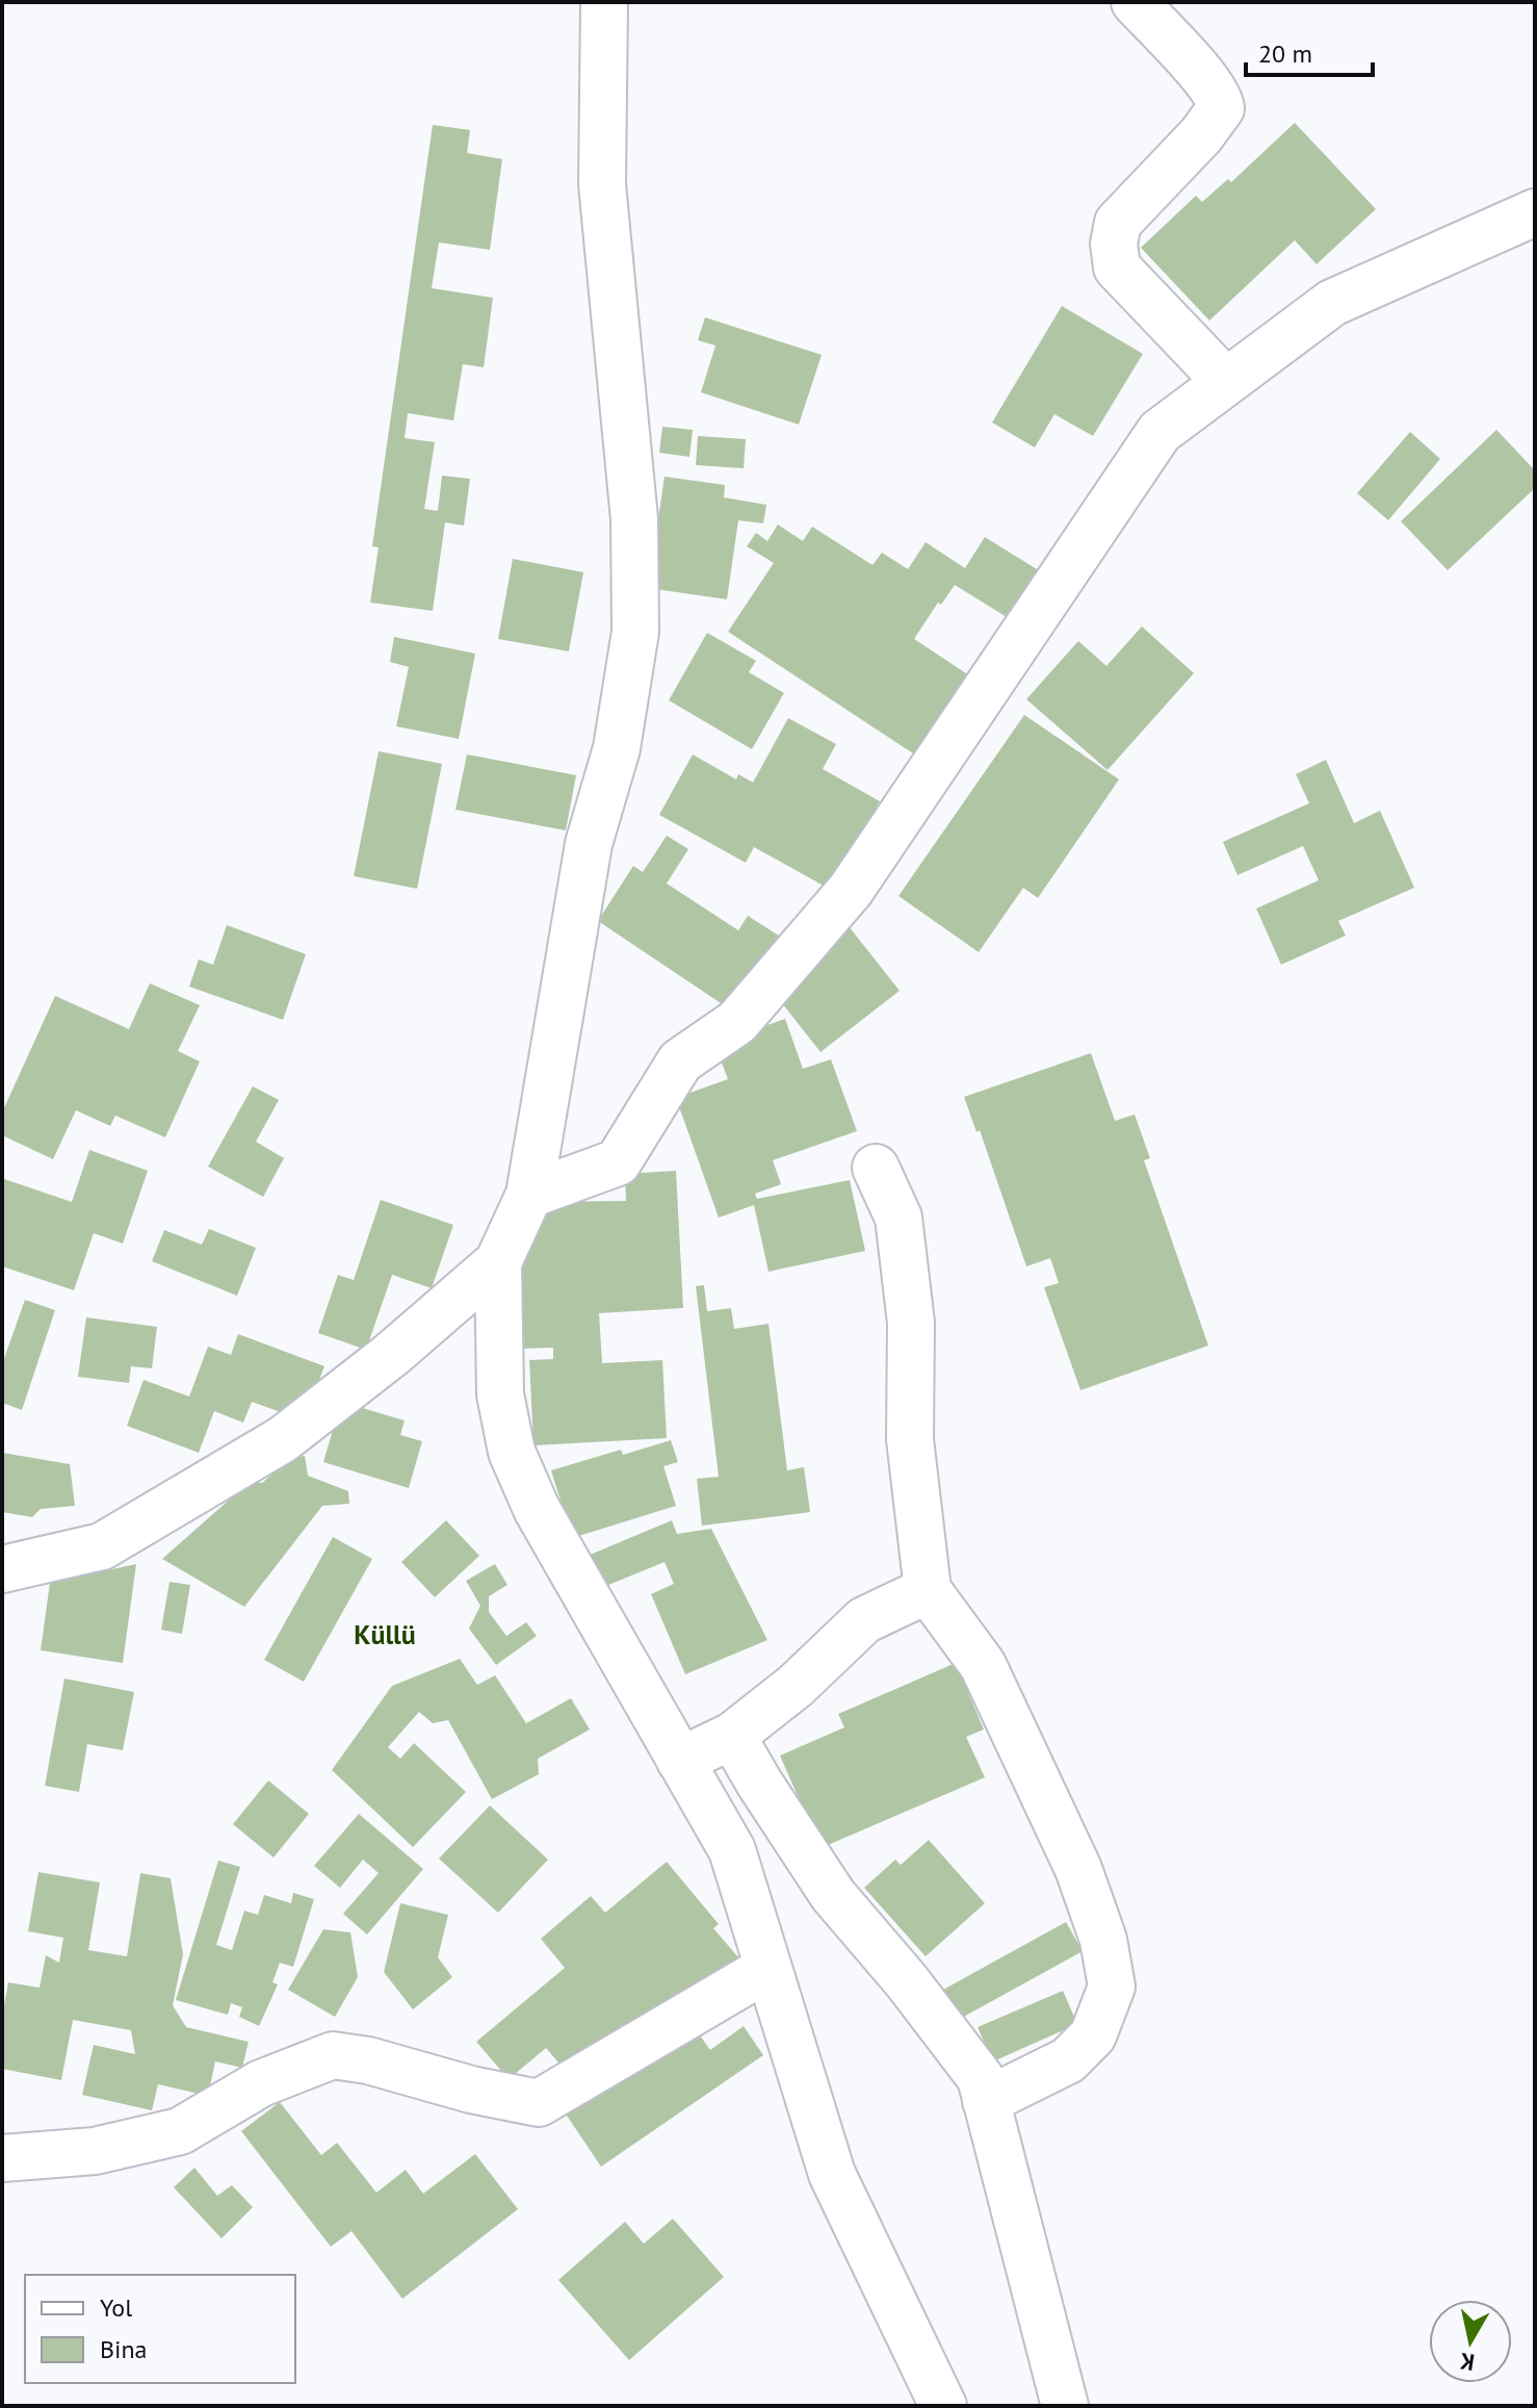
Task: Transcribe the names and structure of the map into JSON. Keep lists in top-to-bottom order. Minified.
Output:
{"districts":["Küllü"],"legend":["Yol","Bina"],"scale_bar":"20 m","north":"bottom"}
